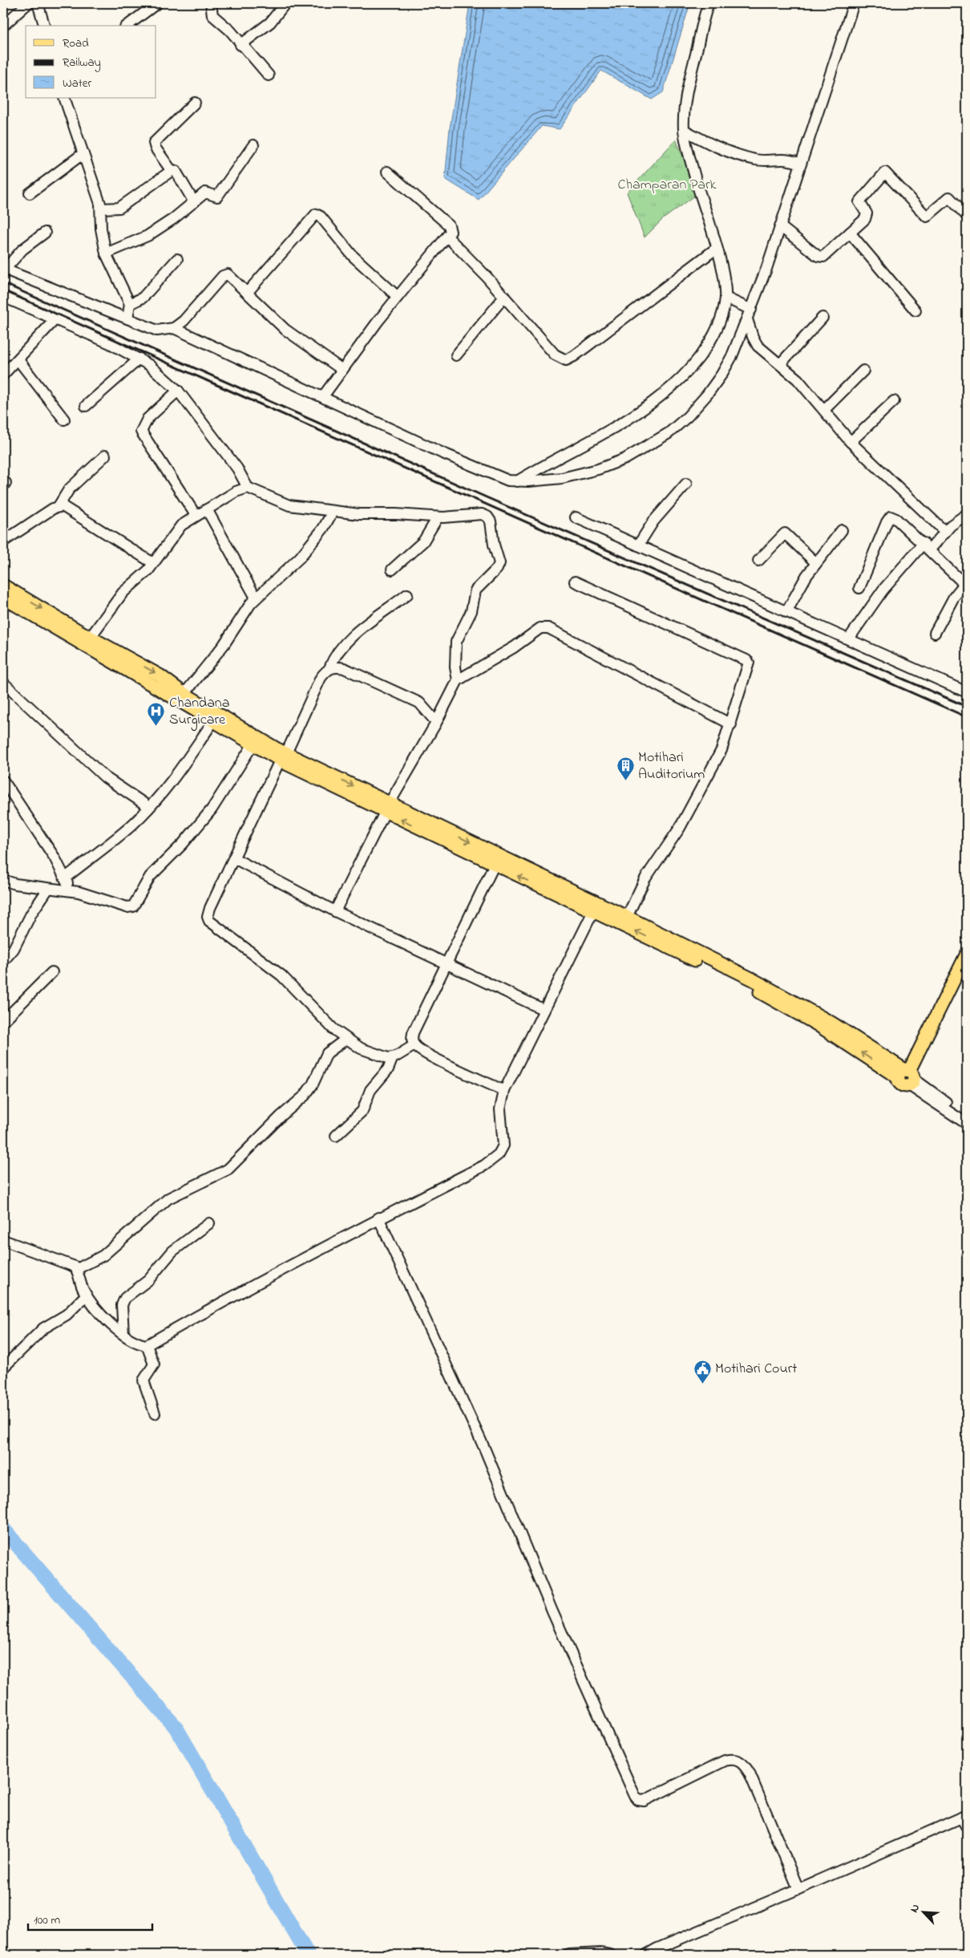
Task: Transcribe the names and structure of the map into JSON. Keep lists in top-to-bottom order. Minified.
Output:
{"parks":["Champaran Park"],"places":{"hospital":["Chandana Surgicare"],"building":["Motihari Auditorium"],"public building":["Motihari Court"]},"legend":["Road","Railway","Water"],"scale_bar":"100 m","north":"top left"}
